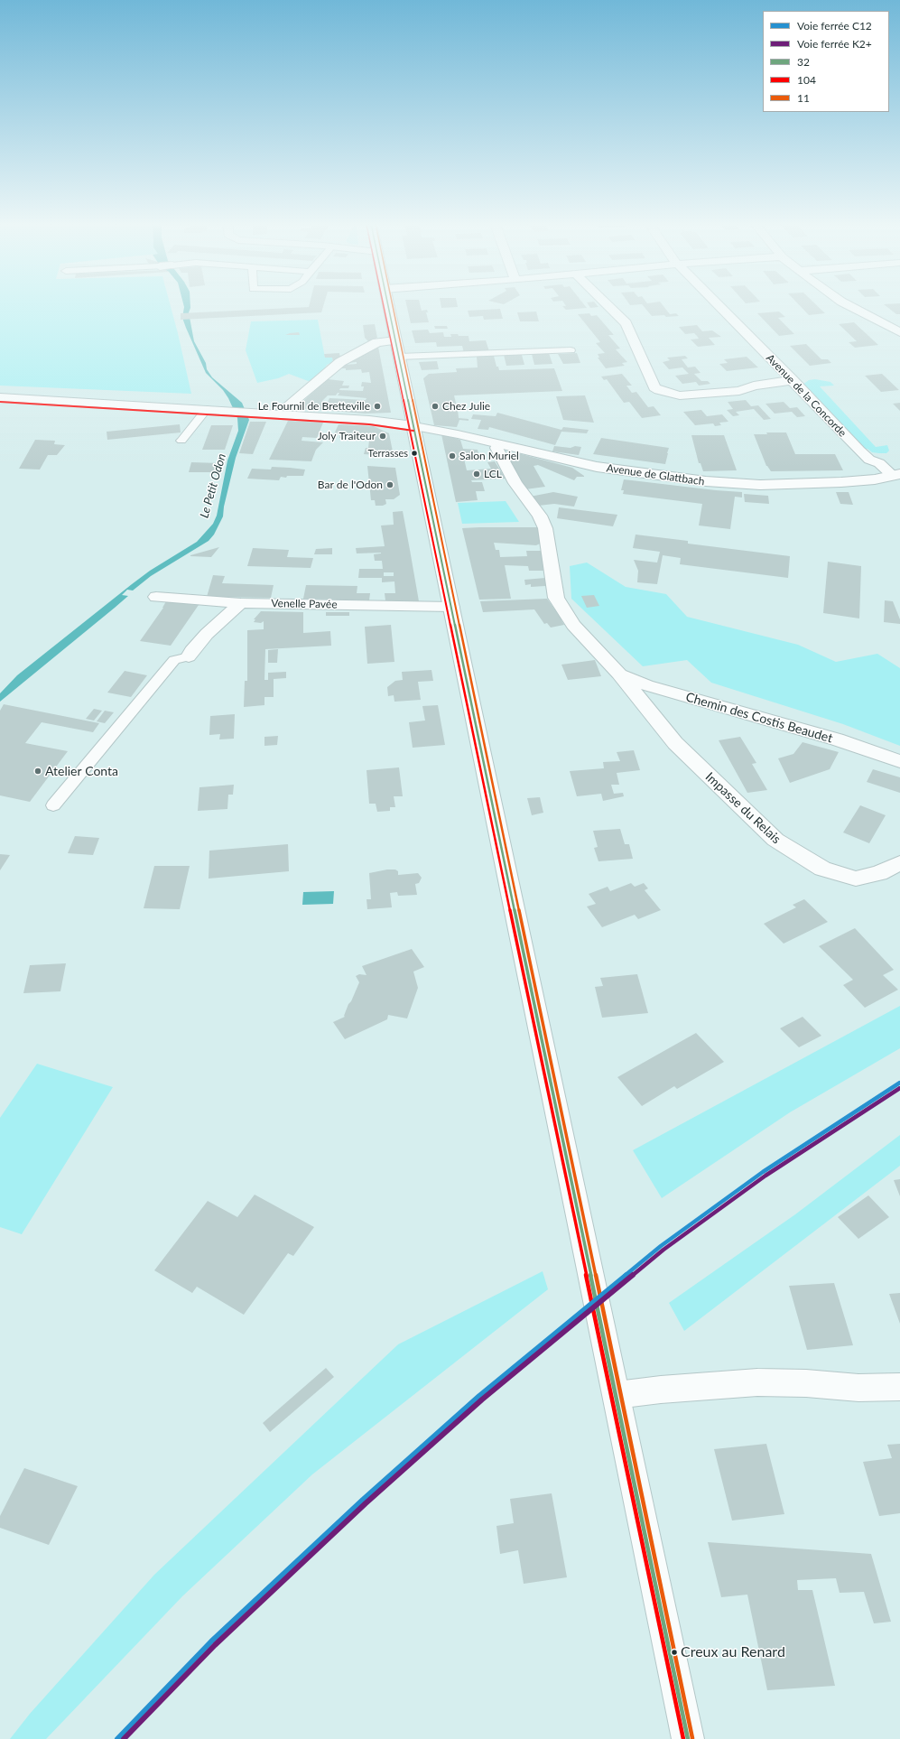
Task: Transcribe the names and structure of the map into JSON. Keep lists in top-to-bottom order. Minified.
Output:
{"streets":{"street":["Avenue de la Concorde","Avenue de Glattbach","Venelle Pavée","Chemin des Costis Beaudet","Impasse du Relais"]},"crossings":[["Avenue de la Concorde","Avenue de Glattbach"],["Avenue de Glattbach","Impasse du Relais"],["Chemin des Costis Beaudet","Impasse du Relais"]],"water":["Le Petit Odon"],"places":["Le Fournil de Bretteville","Chez Julie","Joly Traiteur","Terrasses","Salon Muriel","LCL","Bar de l'Odon","Atelier Conta","Creux au Renard"],"lines":["transit line 32","transit line 104","transit line 11","rail line C12","rail line K2+"],"legend":["Voie ferrée C12","Voie ferrée K2+","32","104","11"]}
